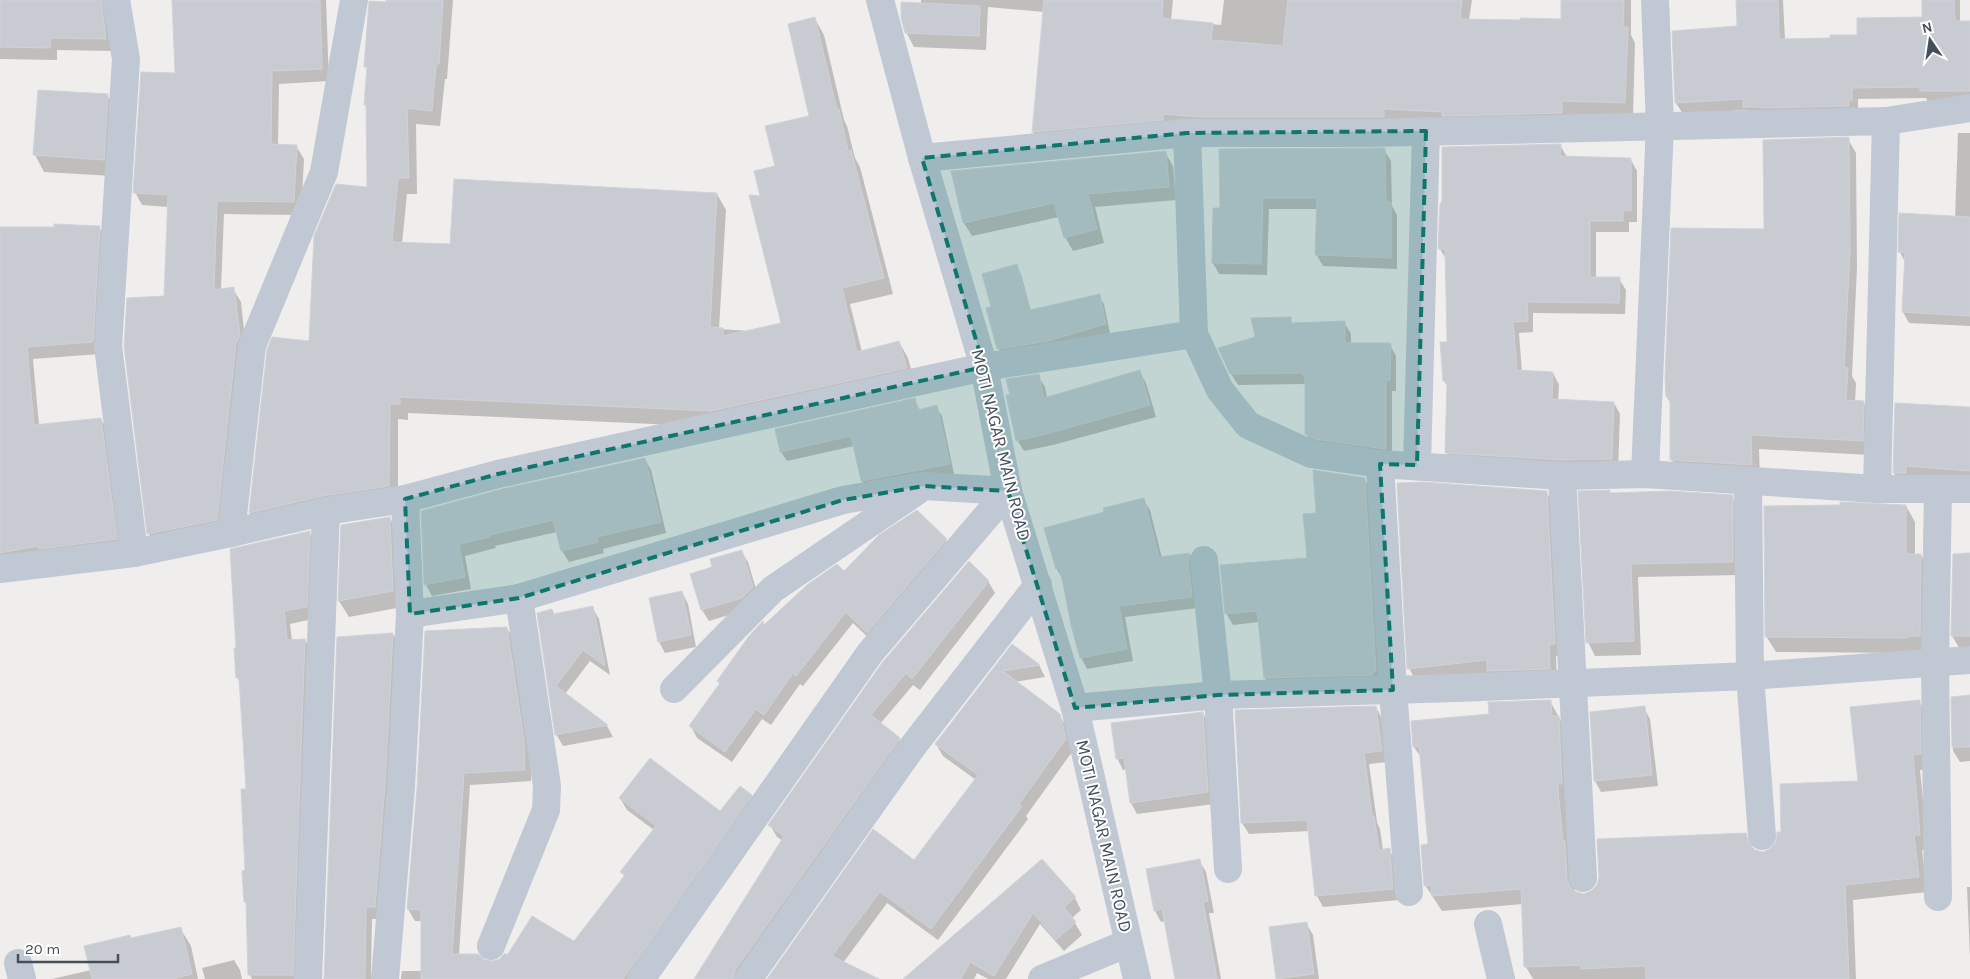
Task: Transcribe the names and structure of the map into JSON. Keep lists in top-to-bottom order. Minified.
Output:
{"streets":{"street":["MOTI NAGAR MAIN ROAD"]},"scale_bar":"20 m","north":"top"}
